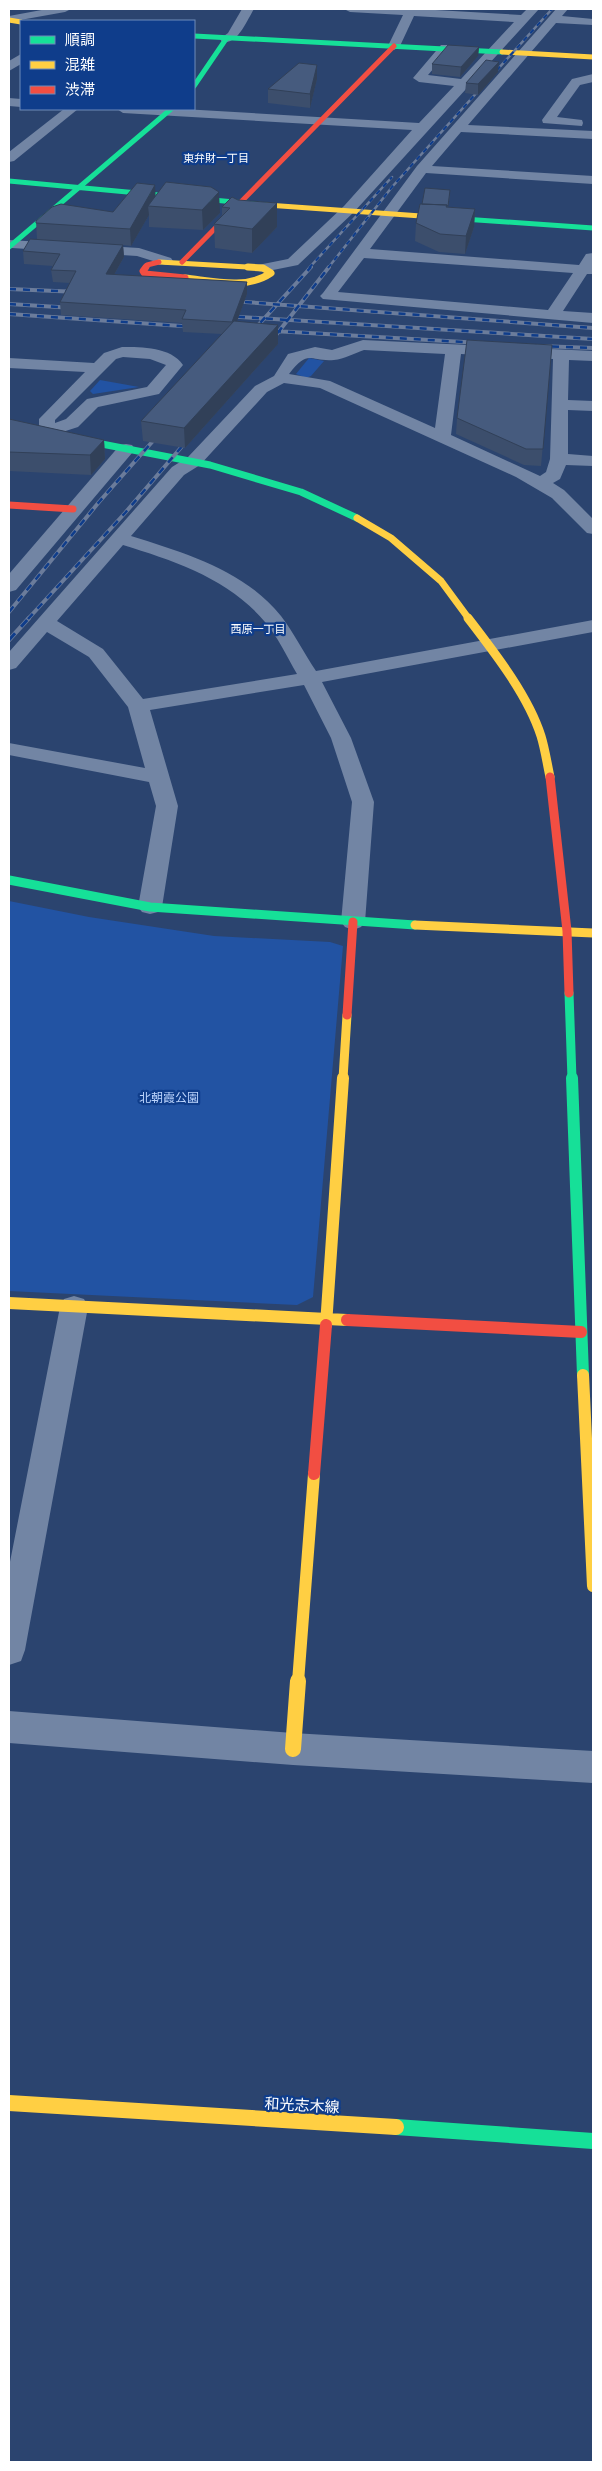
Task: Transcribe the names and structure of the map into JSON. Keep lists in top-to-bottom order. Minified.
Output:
{"streets":{"street":["和光志木線"]},"districts":["東弁財一丁目","西原一丁目"],"parks":["北朝霞公園"],"legend":["順調","混雑","渋滞"]}
